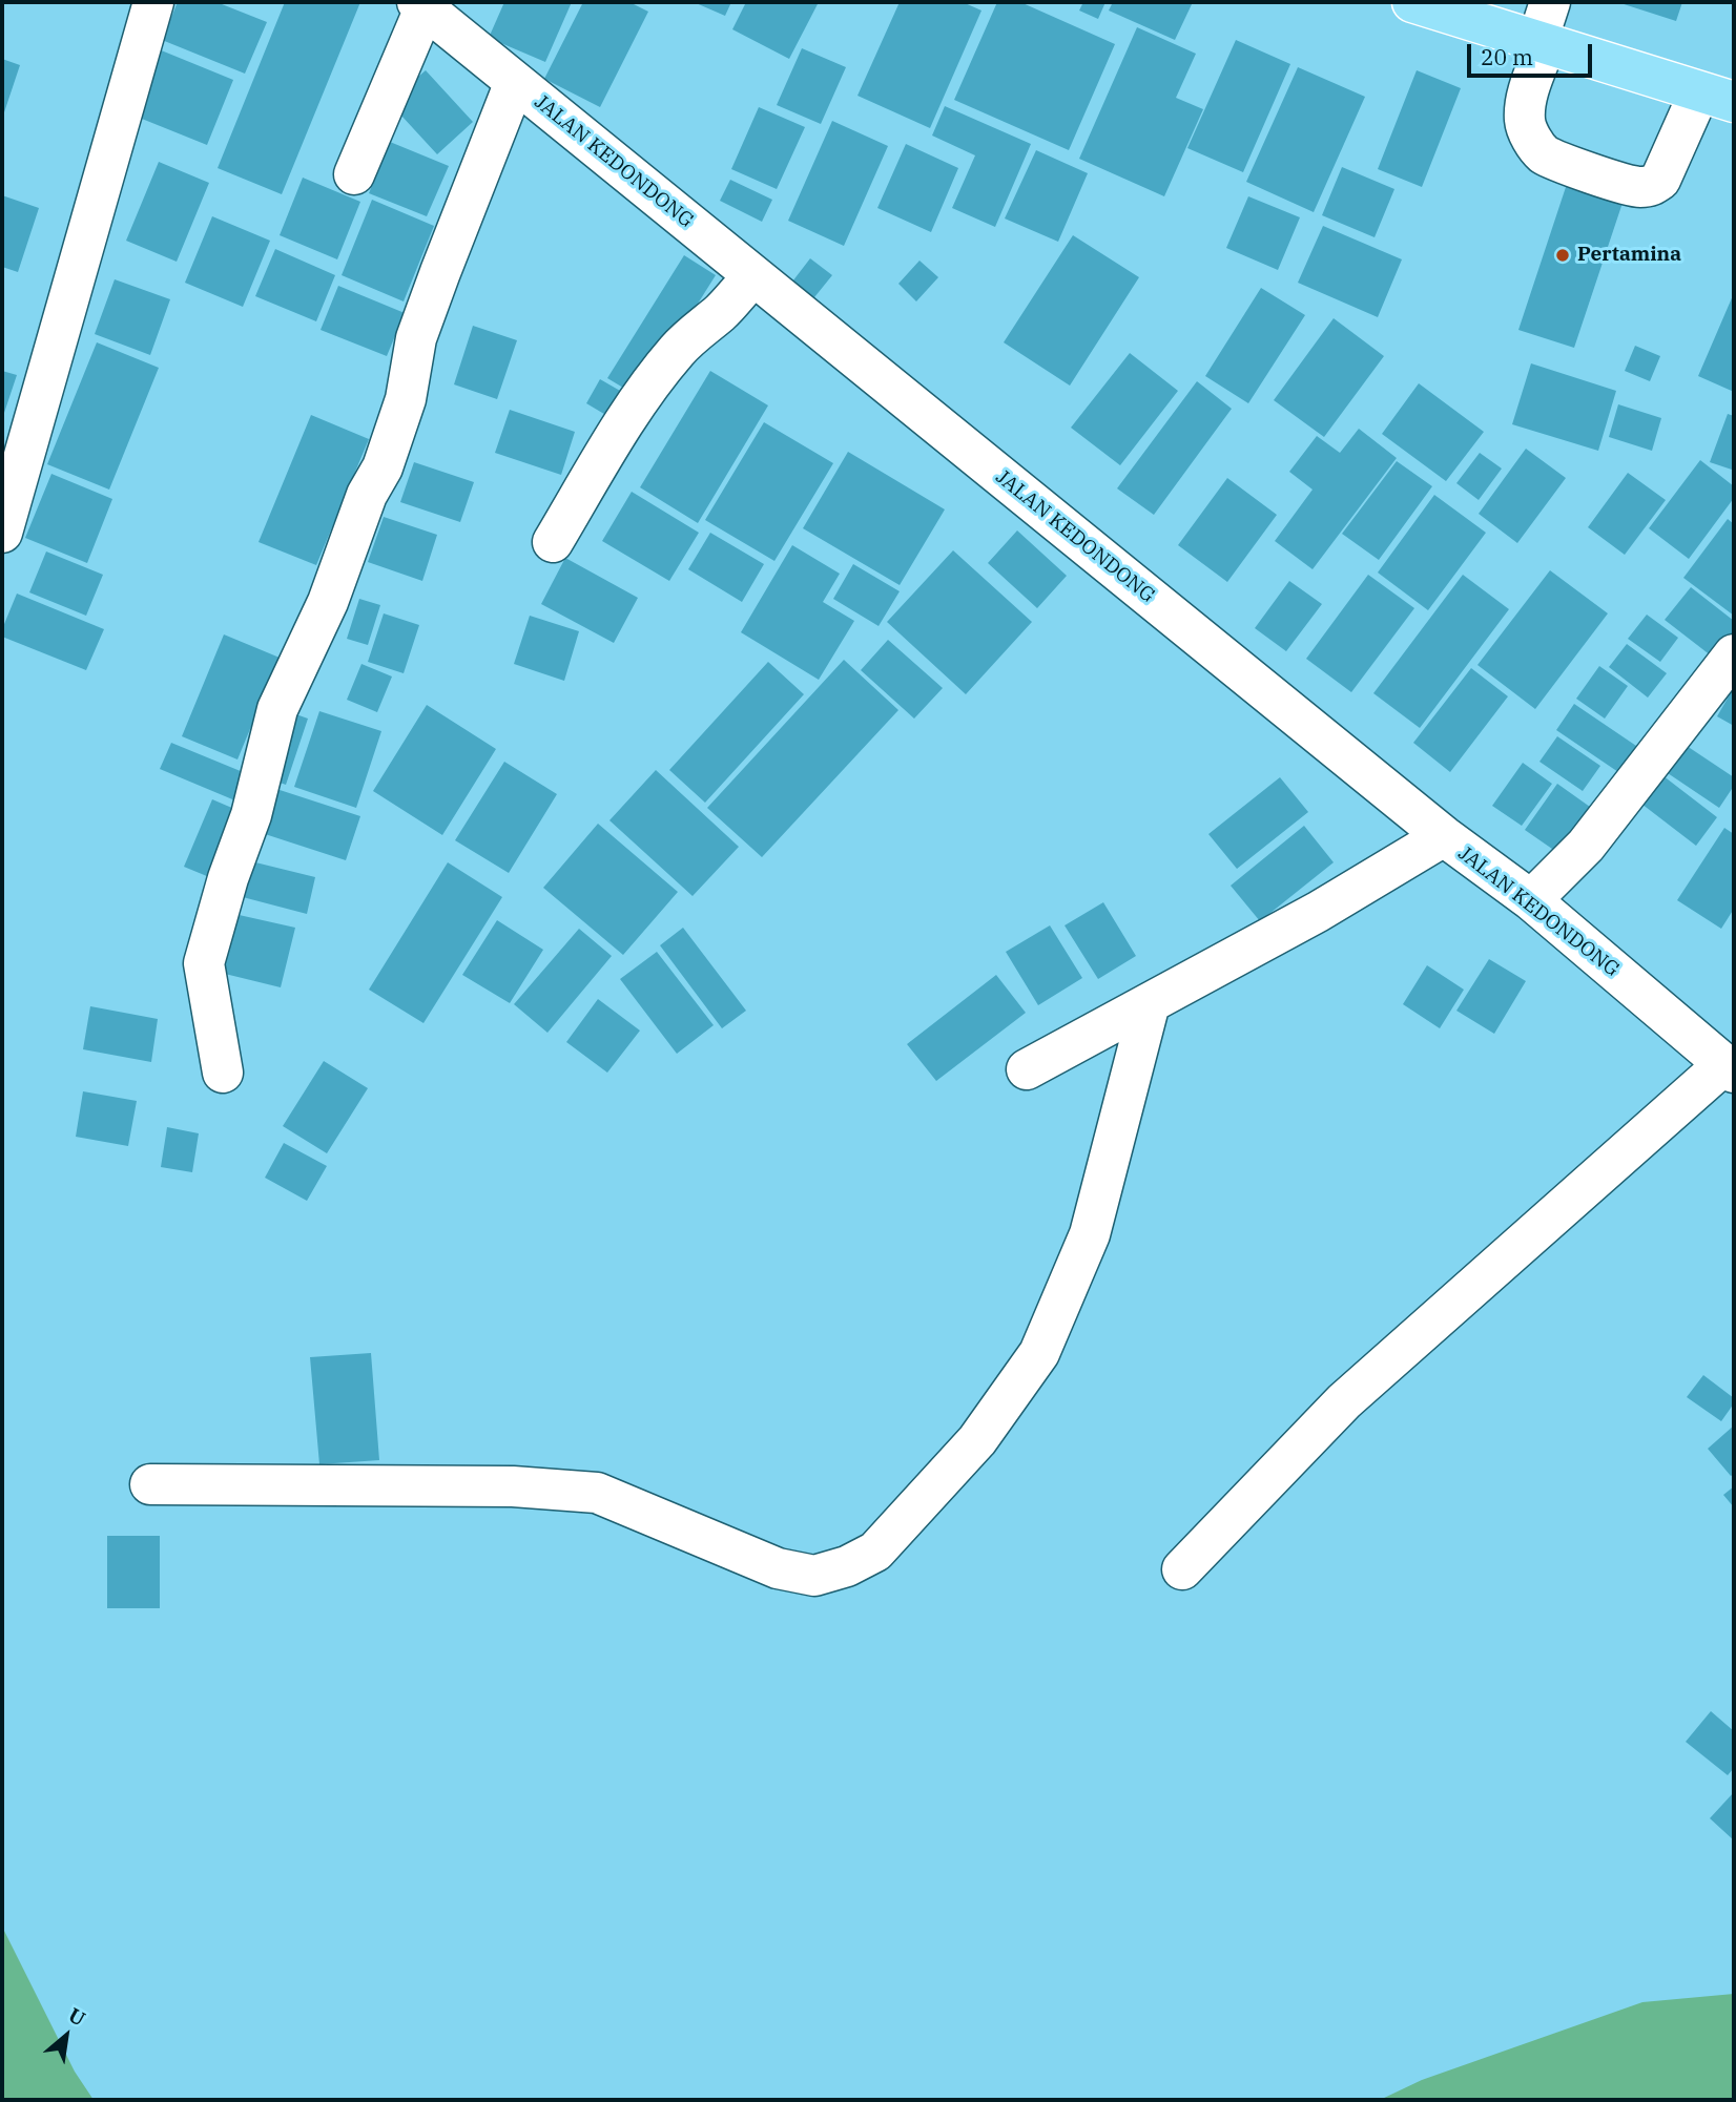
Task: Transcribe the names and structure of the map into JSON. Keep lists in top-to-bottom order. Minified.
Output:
{"streets":{"street":["JALAN KEDONDONG"]},"places":["Pertamina"],"scale_bar":"20 m","north":"top right"}
